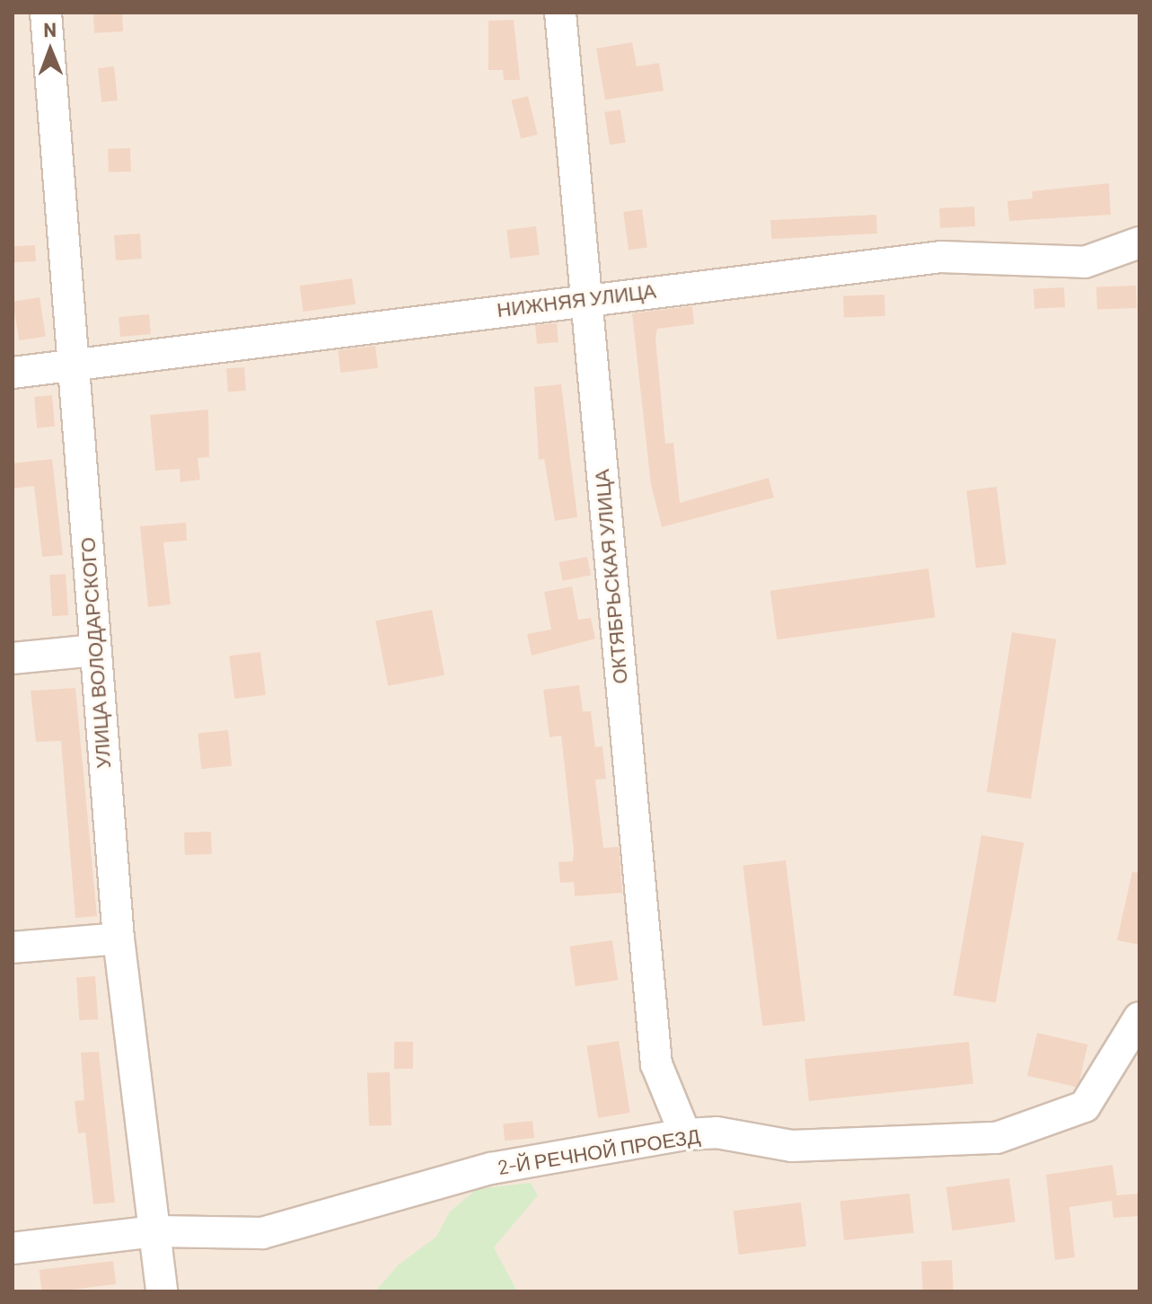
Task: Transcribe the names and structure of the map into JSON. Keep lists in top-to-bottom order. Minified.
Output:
{"streets":{"street":["НИЖНЯЯ УЛИЦА","ОКТЯБРЬСКАЯ УЛИЦА","УЛИЦА ВОЛОДАРСКОГО","2-Й РЕЧНОЙ ПРОЕЗД"]},"crossings":[["НИЖНЯЯ УЛИЦА","ОКТЯБРЬСКАЯ УЛИЦА"],["НИЖНЯЯ УЛИЦА","УЛИЦА ВОЛОДАРСКОГО"],["ОКТЯБРЬСКАЯ УЛИЦА","2-Й РЕЧНОЙ ПРОЕЗД"],["УЛИЦА ВОЛОДАРСКОГО","2-Й РЕЧНОЙ ПРОЕЗД"]],"north":"top"}
